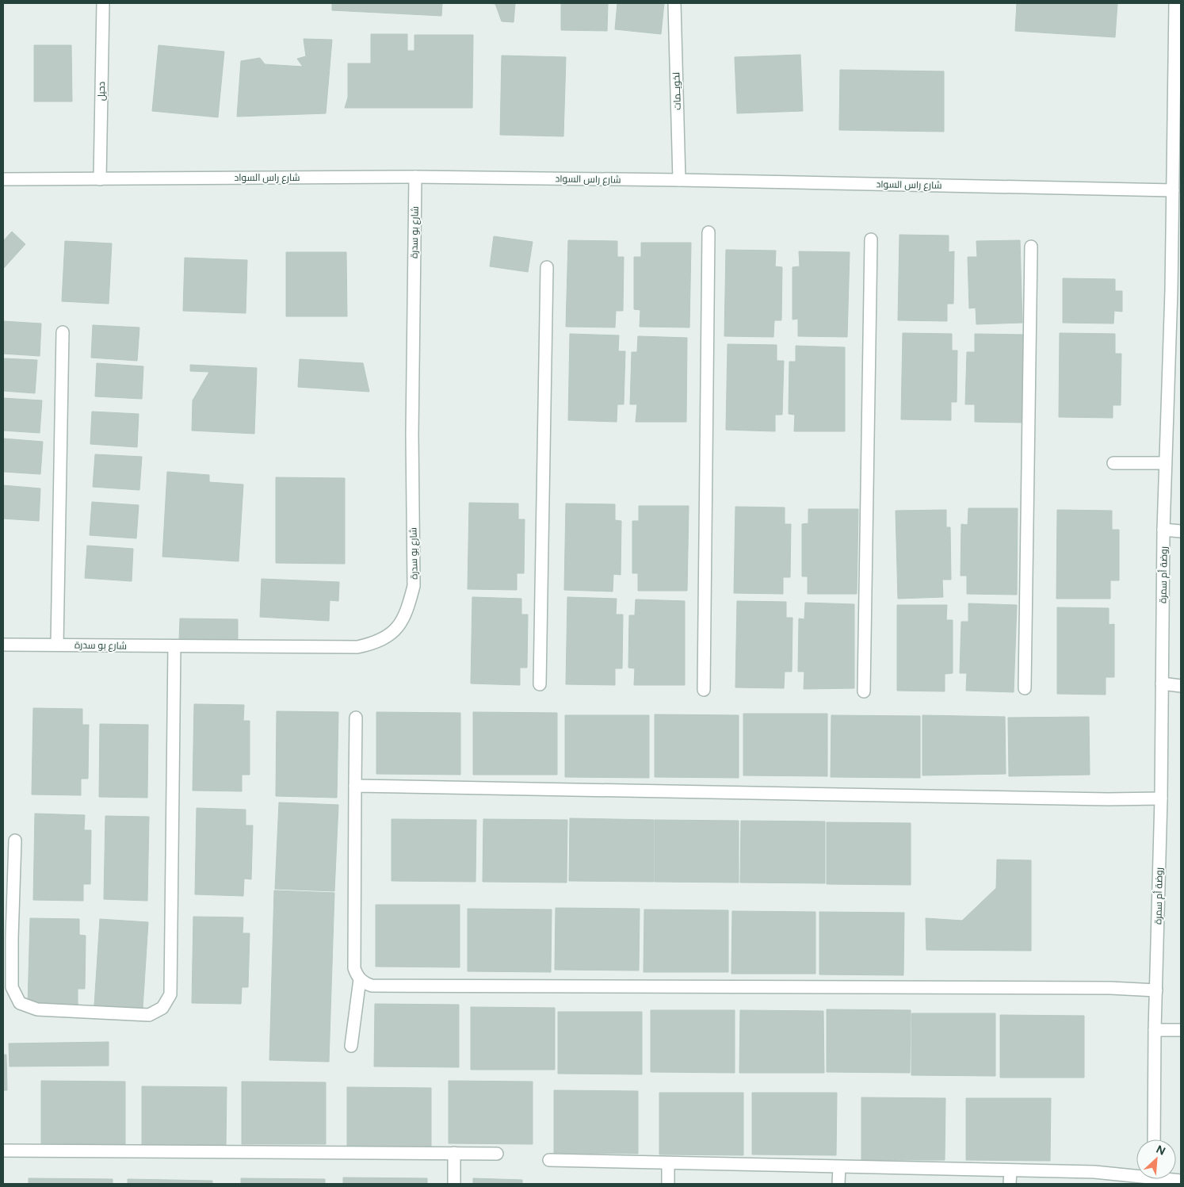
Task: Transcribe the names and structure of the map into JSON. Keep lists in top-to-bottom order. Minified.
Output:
{"streets":{"street":["دحيل","لخويــمات","شارع راس السواد","شارع بو سدرة","روضة أم سمرة"]},"crossings":[["دحيل","شارع راس السواد"],["لخويــمات","شارع راس السواد"],["شارع راس السواد","شارع بو سدرة"],["شارع راس السواد","روضة أم سمرة"]],"north":"top right"}
